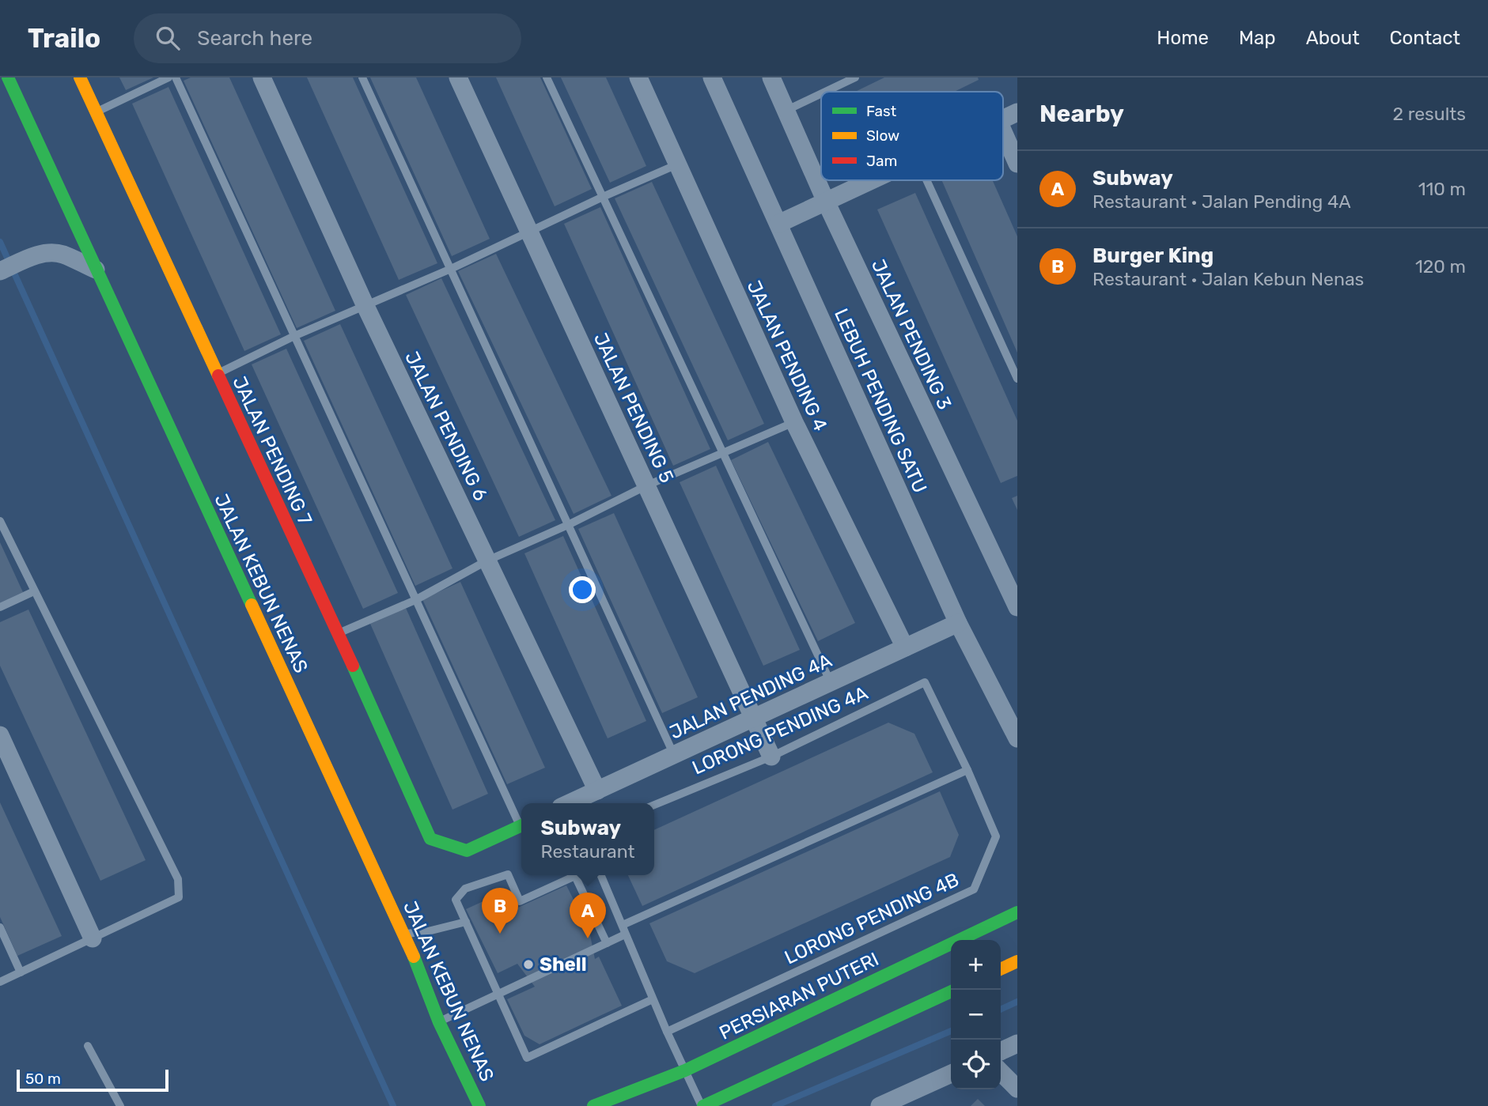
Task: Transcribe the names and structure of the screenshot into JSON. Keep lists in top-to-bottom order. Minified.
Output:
{"streets":{"street":["JALAN PENDING 3","JALAN PENDING 4","LEBUH PENDING SATU","JALAN PENDING 5","JALAN PENDING 6","JALAN PENDING 7","JALAN KEBUN NENAS","JALAN PENDING 4A","PERSIARAN PUTERI"],"lane":["LORONG PENDING 4A","LORONG PENDING 4B"]},"crossings":[["JALAN PENDING 4","JALAN PENDING 4A"],["LEBUH PENDING SATU","JALAN PENDING 4A"],["JALAN PENDING 5","JALAN PENDING 4A"],["JALAN PENDING 5","LORONG PENDING 4A"],["JALAN PENDING 6","JALAN PENDING 4A"],["LORONG PENDING 4A","LORONG PENDING 4B"]],"places":["Shell"],"legend":["Fast","Slow","Jam"],"scale_bar":"50 m","page":{"header":"Trailo","search":"Search here","nav":["Home","Map","About","Contact"],"heading":["Nearby","2 results"],"list":[{"mark":"A","name":"Subway","note":"Restaurant · Jalan Pending 4A","value":"110 m"},{"mark":"B","name":"Burger King","note":"Restaurant · Jalan Kebun Nenas","value":"120 m"}],"popup":["Subway","Restaurant"],"pins":["B","A"],"map_buttons":["+","−"],"scale":"50 m"}}
